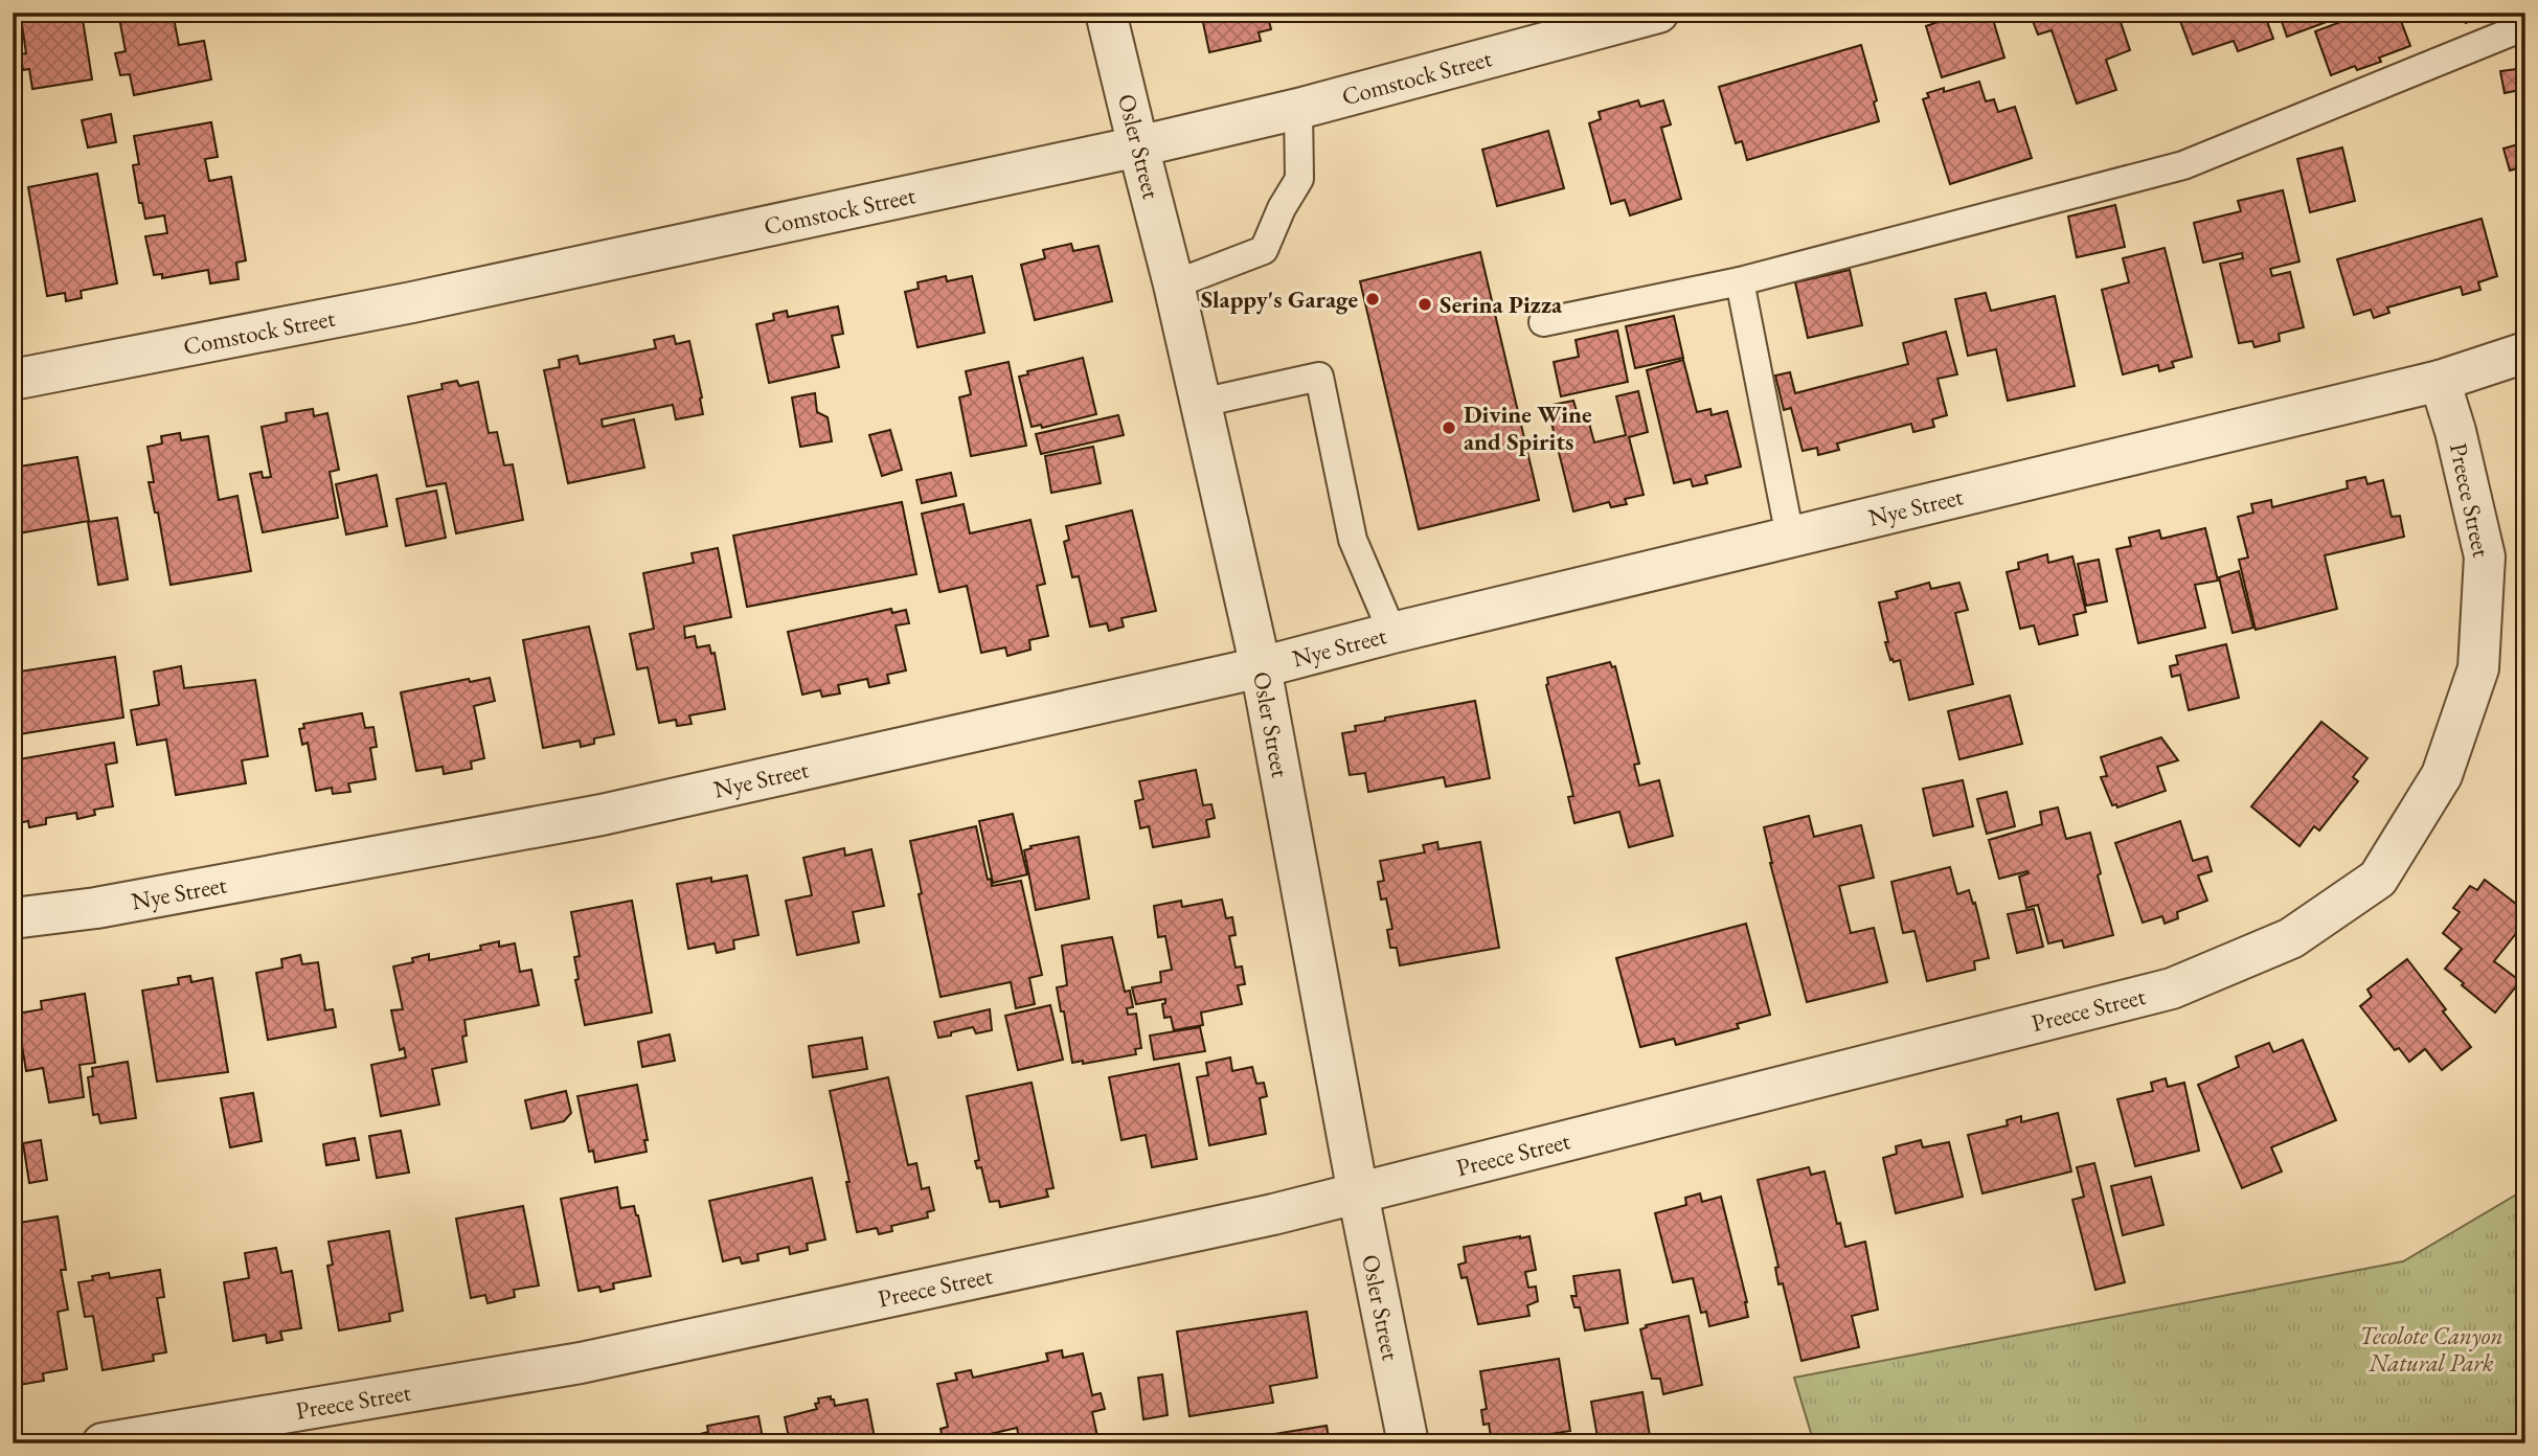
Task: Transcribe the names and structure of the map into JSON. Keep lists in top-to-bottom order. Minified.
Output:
{"streets":{"street":["Comstock Street","Osler Street","Preece Street","Nye Street"]},"crossings":[["Comstock Street","Osler Street"],["Osler Street","Preece Street"],["Osler Street","Nye Street"],["Preece Street","Nye Street"]],"parks":["Tecolote Canyon Natural Park"],"places":["Slappy's Garage","Serina Pizza","Divine Wine and Spirits"]}
